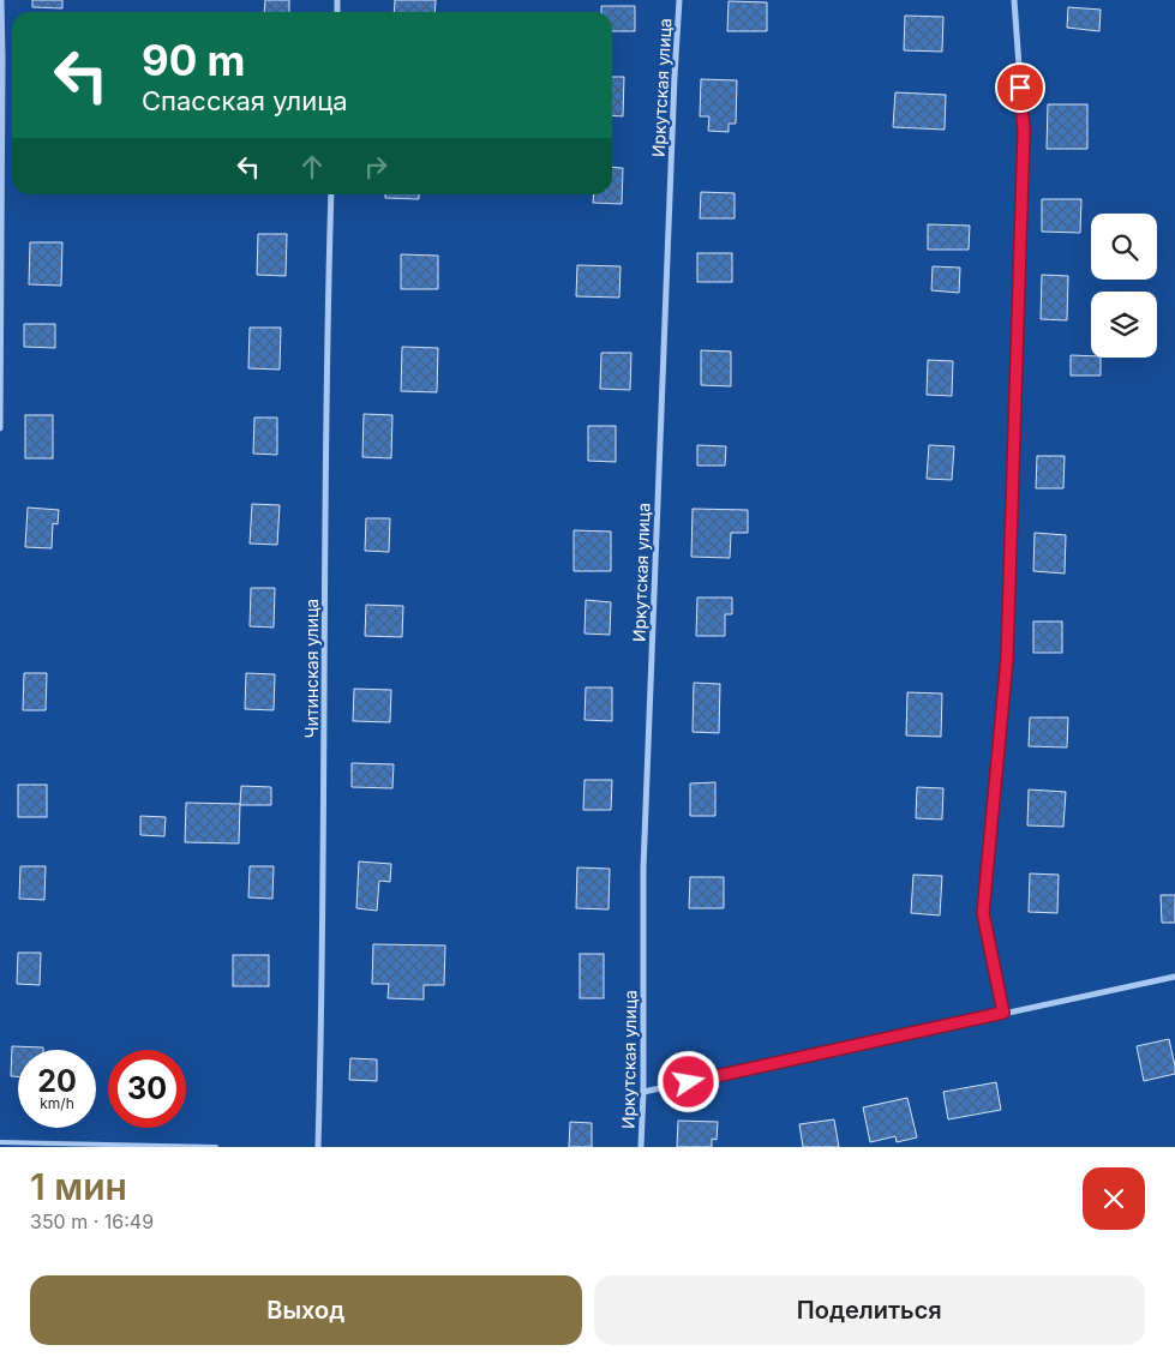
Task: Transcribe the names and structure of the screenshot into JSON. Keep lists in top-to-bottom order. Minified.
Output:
{"streets":{"street":["Иркутская улица","Читинская улица"]},"page":{"turn":["90 m","Спасская улица"],"speed":"20 km/h","limit":"30","heading":["1 мин","350 m · 16:49"],"buttons":["Выход","Поделиться"]}}
